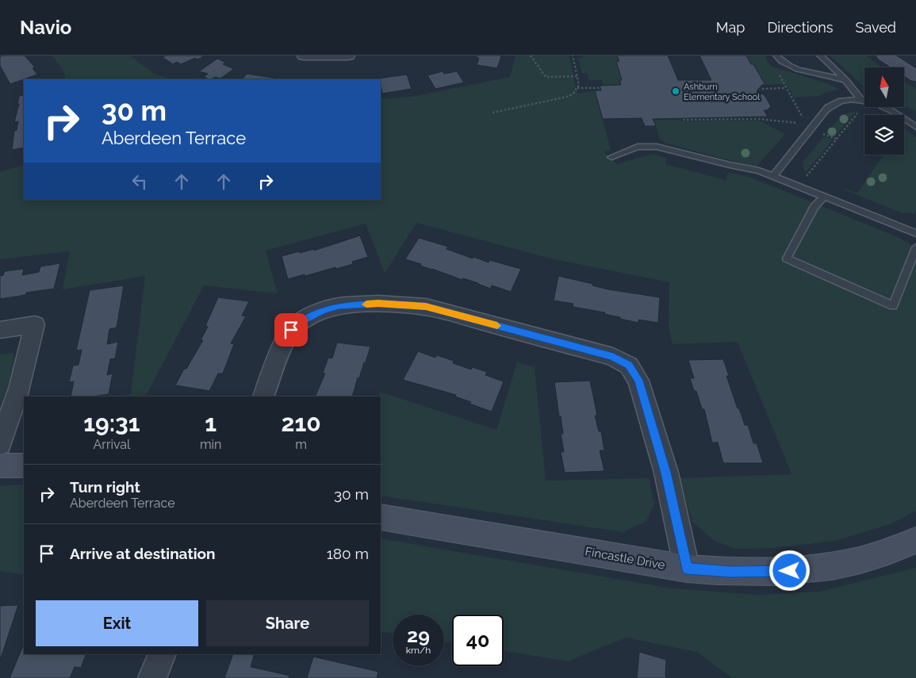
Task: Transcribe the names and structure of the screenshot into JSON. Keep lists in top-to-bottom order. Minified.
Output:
{"streets":{"street":["Fincastle Drive"]},"places":["Ashburn Elementary School"],"north":"top","page":{"header":"Navio","nav":["Map","Directions","Saved"],"turn":["30 m","Aberdeen Terrace"],"eta":["19:31","Arrival","1","min","210","m"],"list":[{"name":"Turn right","note":"Aberdeen Terrace","value":"30 m"},{"name":"Arrive at destination","value":"180 m"}],"buttons":["Exit","Share"],"speed":"29 km/h","limit":"40"}}
